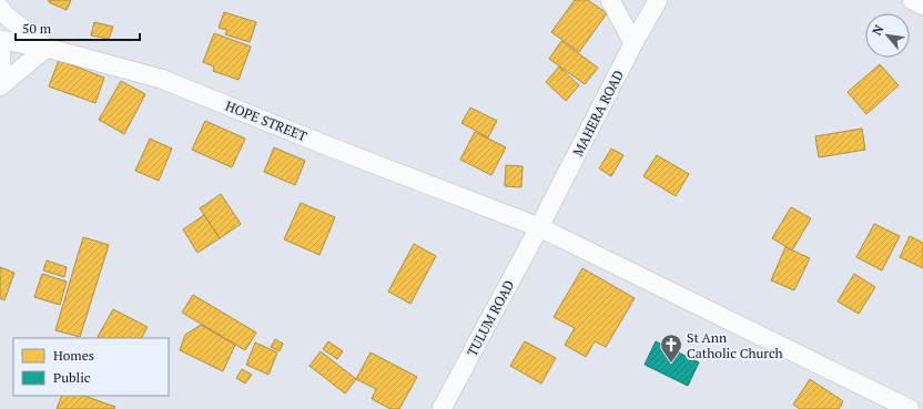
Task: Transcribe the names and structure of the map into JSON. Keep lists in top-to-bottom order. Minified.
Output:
{"streets":{"street":["MAHERA ROAD","HOPE STREET","TULUM ROAD"]},"crossings":[["MAHERA ROAD","HOPE STREET"],["MAHERA ROAD","TULUM ROAD"],["HOPE STREET","TULUM ROAD"]],"places":{"church":["St Ann Catholic Church"]},"legend":["Homes","Public"],"scale_bar":"50 m","north":"top left"}
